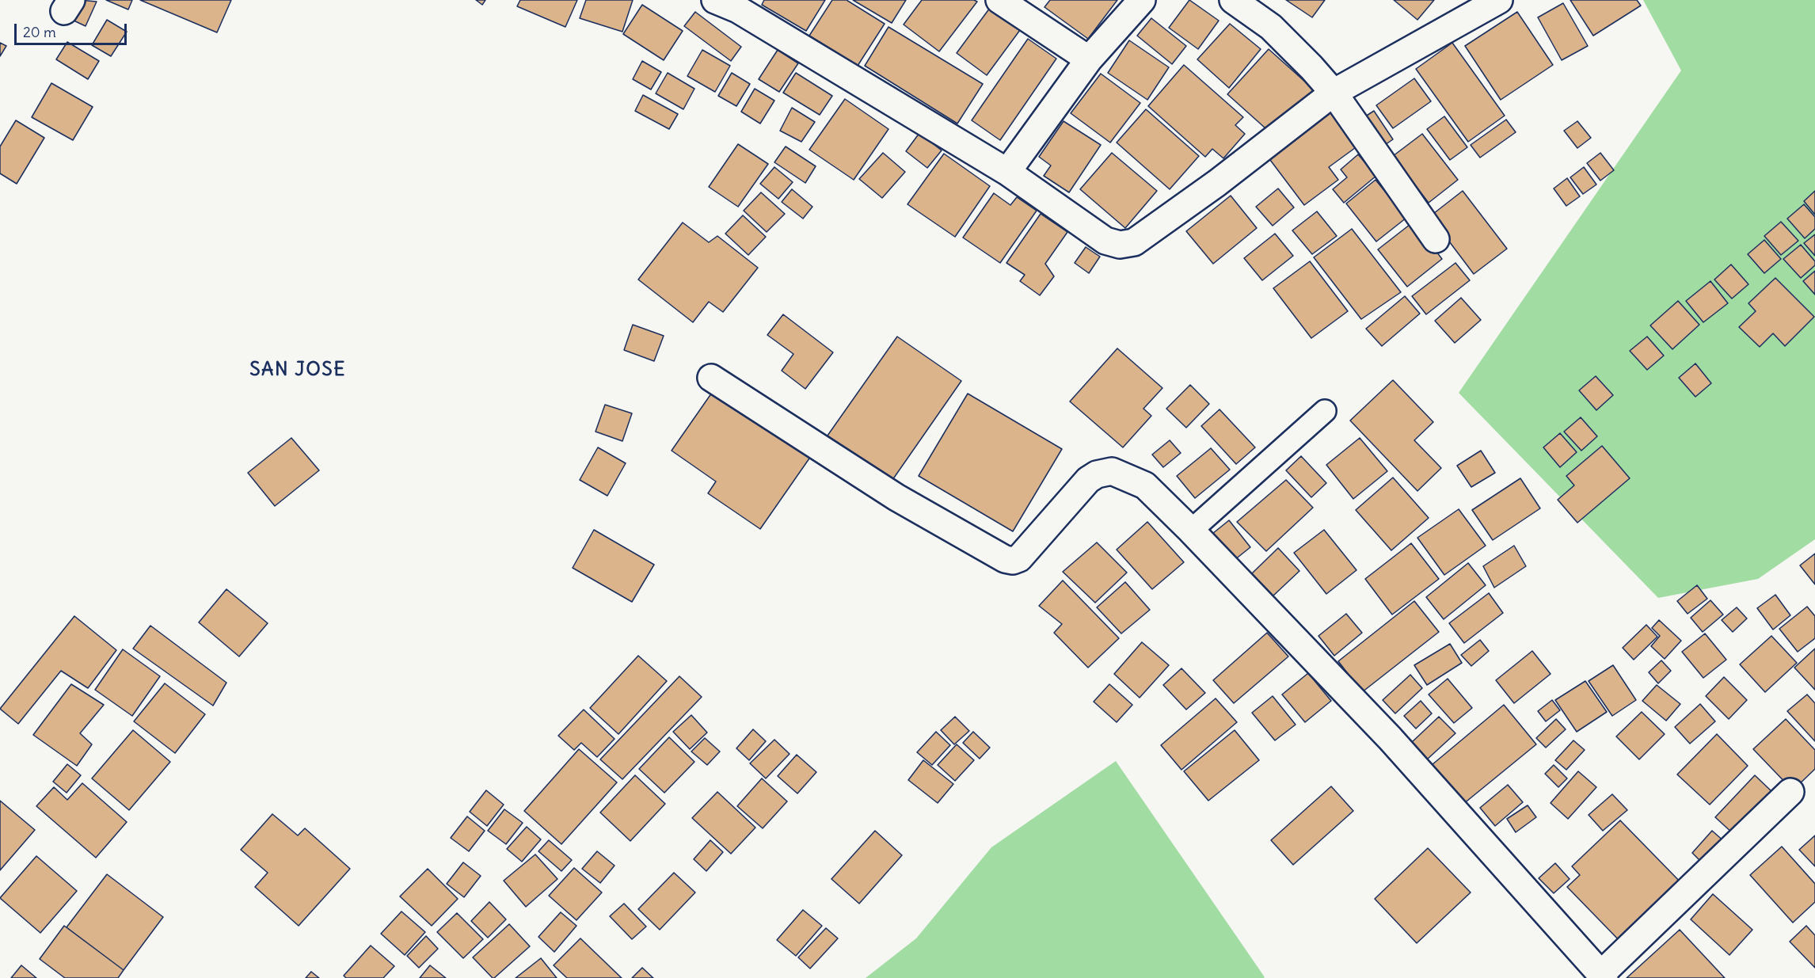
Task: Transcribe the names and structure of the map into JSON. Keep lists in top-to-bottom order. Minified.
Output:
{"districts":["SAN JOSE"],"scale_bar":"20 m"}
